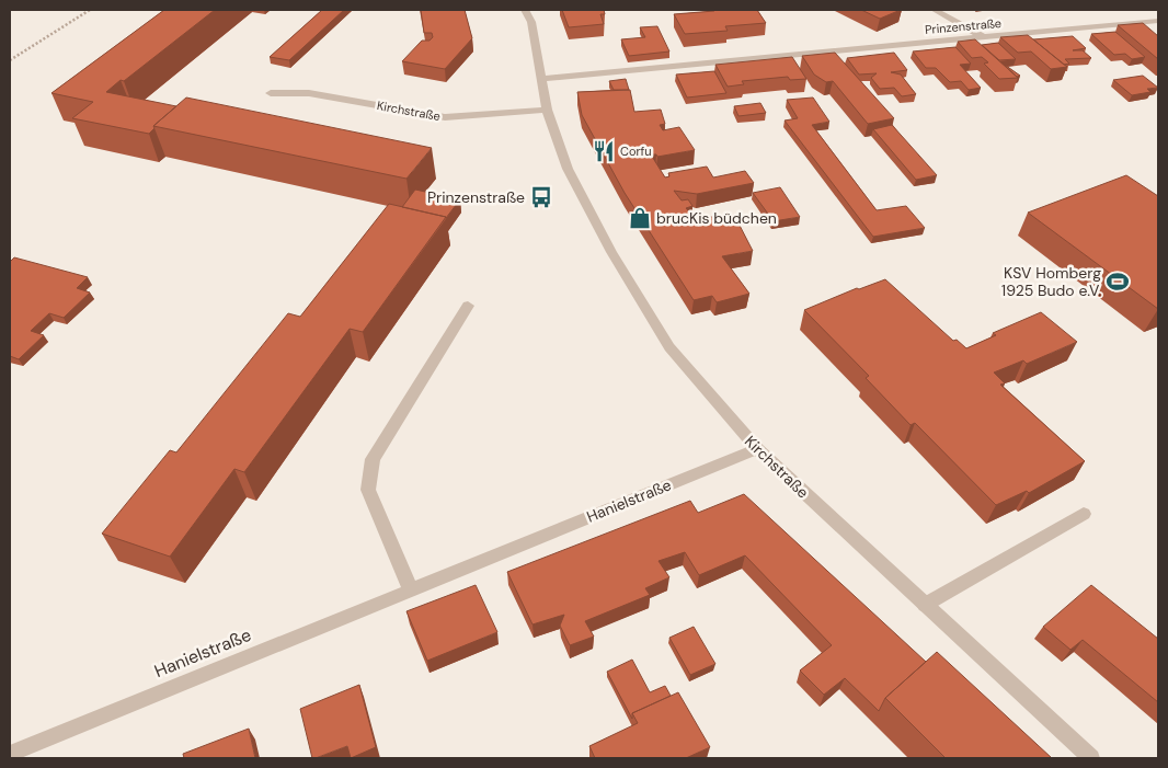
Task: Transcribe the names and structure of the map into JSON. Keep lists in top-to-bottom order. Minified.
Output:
{"streets":{"street":["Prinzenstraße","Kirchstraße","Hanielstraße"]},"crossings":[["Prinzenstraße","Kirchstraße"],["Kirchstraße","Hanielstraße"]],"places":{"restaurant":["Corfu"],"bus stop":["Prinzenstraße"],"shop":["brucKis büdchen"],"sports":["KSV Homberg 1925 Budo e.V."]}}
